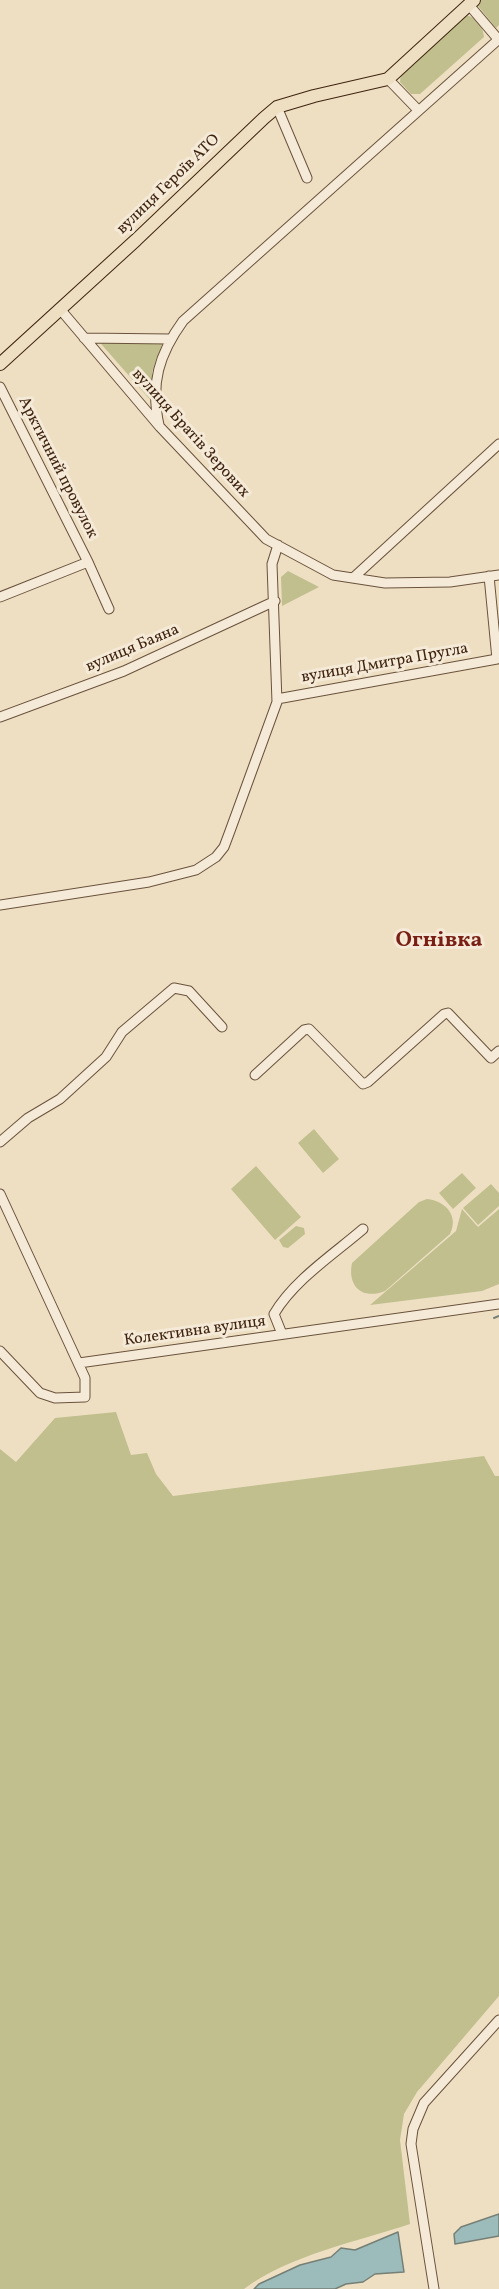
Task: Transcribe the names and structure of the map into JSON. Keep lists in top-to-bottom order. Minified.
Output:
{"streets":{"main road":["вулиця Героїв АТО"],"street":["вулиця Братів Зерових","Арктичний провулок","вулиця Баяна","вулиця Дмитра Пругла","Колективна вулиця"]},"crossings":[["вулиця Героїв АТО","вулиця Братів Зерових"],["вулиця Братів Зерових","вулиця Дмитра Пругла"],["вулиця Баяна","вулиця Дмитра Пругла"]],"districts":["Огнівка"]}
